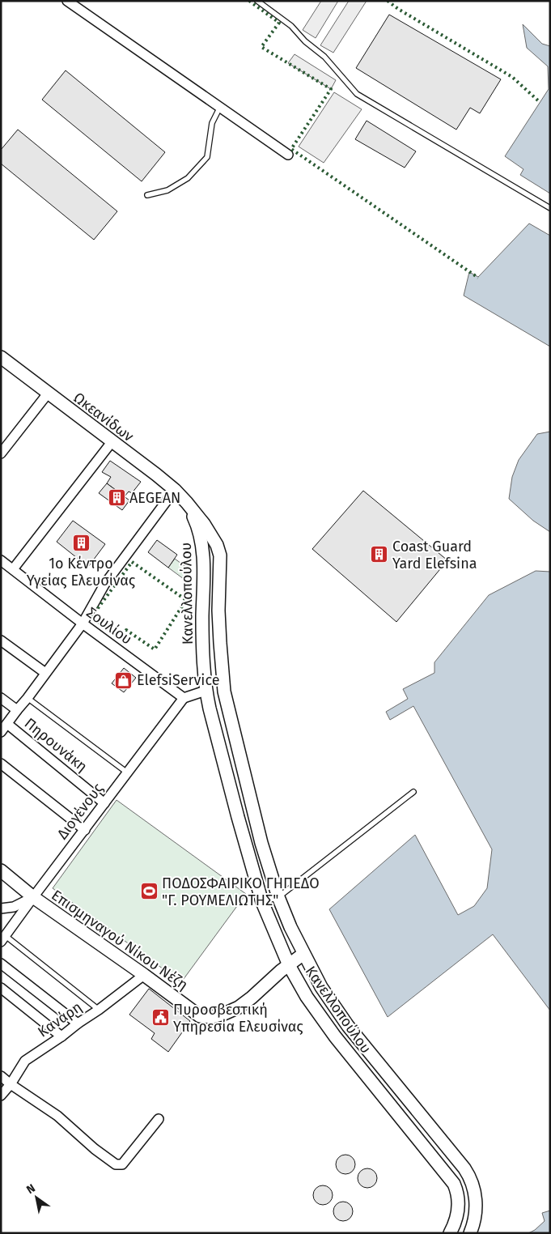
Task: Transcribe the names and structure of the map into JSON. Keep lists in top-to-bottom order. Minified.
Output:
{"streets":{"street":["Ωκεανίδων","Κανελλοπούλου","Σουλίου","Πηρουνάκη","Διογένους","Επισμηναγού Νίκου Νέζη","Κανάρη"]},"crossings":[["Ωκεανίδων","Κανελλοπούλου"],["Κανελλοπούλου","Επισμηναγού Νίκου Νέζη"],["Σουλίου","Διογένους"],["Πηρουνάκη","Διογένους"],["Διογένους","Επισμηναγού Νίκου Νέζη"],["Επισμηναγού Νίκου Νέζη","Κανάρη"]],"places":{"building":["AEGEAN","1ο Κέντρο Υγείας Ελευσίνας","Coast Guard Yard Elefsina"],"shop":["ElefsiService"],"sports":["ΠΟΔΟΣΦΑΙΡΙΚΟ ΓΗΠΕΔΟ \"Γ. ΡΟΥΜΕΛΙΩΤΗΣ\""],"public building":["Πυροσβεστική Υπηρεσία Ελευσίνας"]},"north":"top left"}
